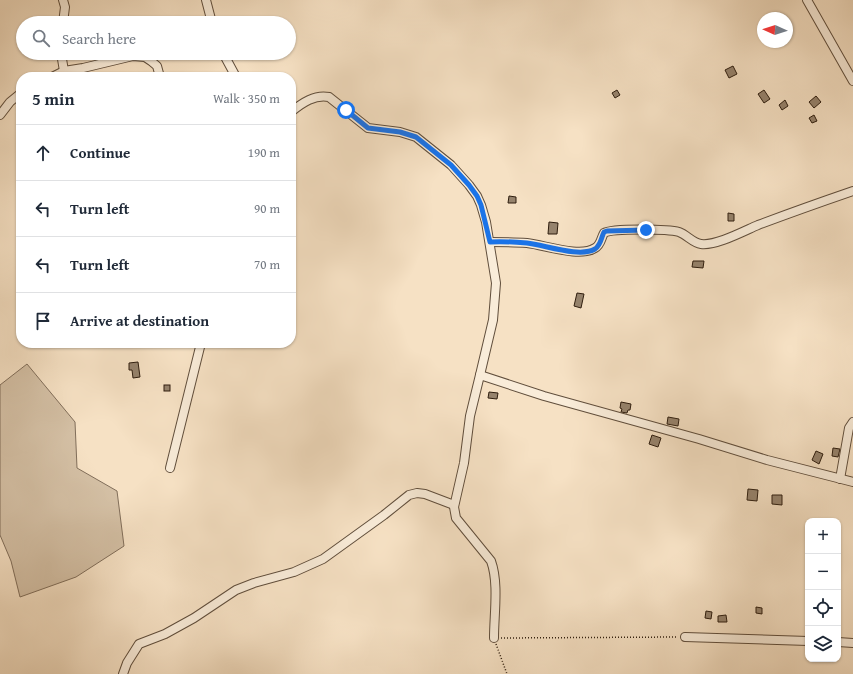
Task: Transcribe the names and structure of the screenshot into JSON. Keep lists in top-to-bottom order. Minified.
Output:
{"north":"left","page":{"search":"Search here","heading":["5 min","Walk · 350 m"],"list":[["Continue","190 m"],["Turn left","90 m"],["Turn left","70 m"],"Arrive at destination"],"map_buttons":["+","−"]}}
